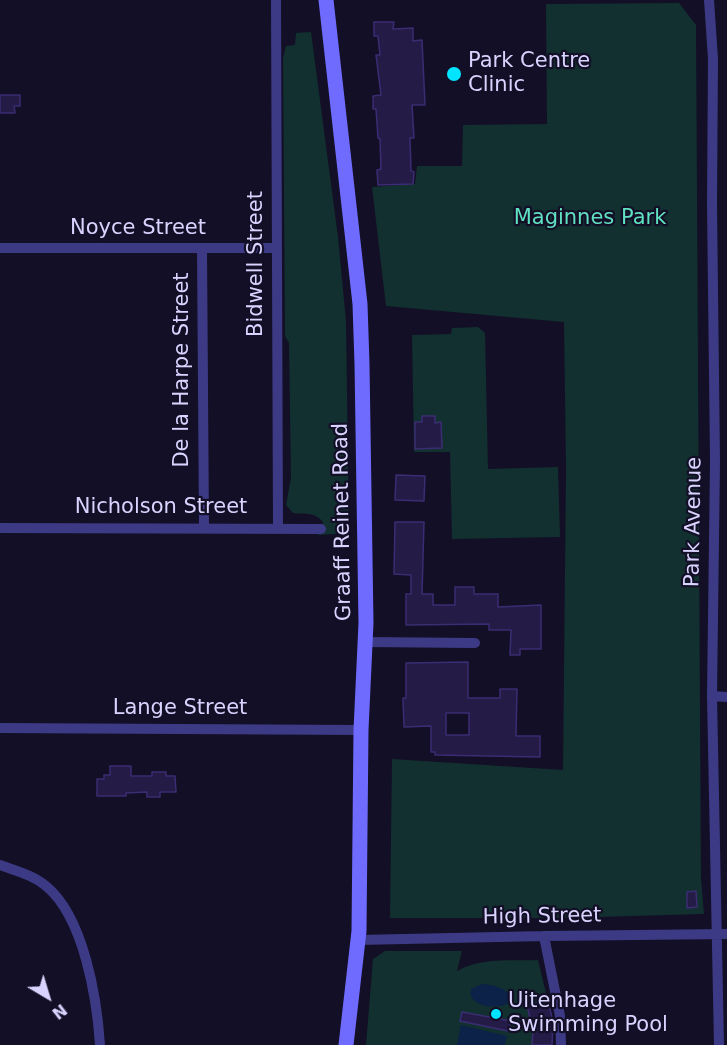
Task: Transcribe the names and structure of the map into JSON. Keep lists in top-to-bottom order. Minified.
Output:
{"streets":{"main road":["Graaff Reinet Road"],"street":["Noyce Street","Bidwell Street","De la Harpe Street","Nicholson Street","Park Avenue","Lange Street","High Street"]},"crossings":[["Noyce Street","Bidwell Street"],["Noyce Street","De la Harpe Street"],["Bidwell Street","Nicholson Street"],["De la Harpe Street","Nicholson Street"],["Graaff Reinet Road","Lange Street"],["Graaff Reinet Road","High Street"],["Park Avenue","High Street"]],"parks":["Maginnes Park"],"places":["Park Centre Clinic","Uitenhage Swimming Pool"],"north":"bottom right"}
